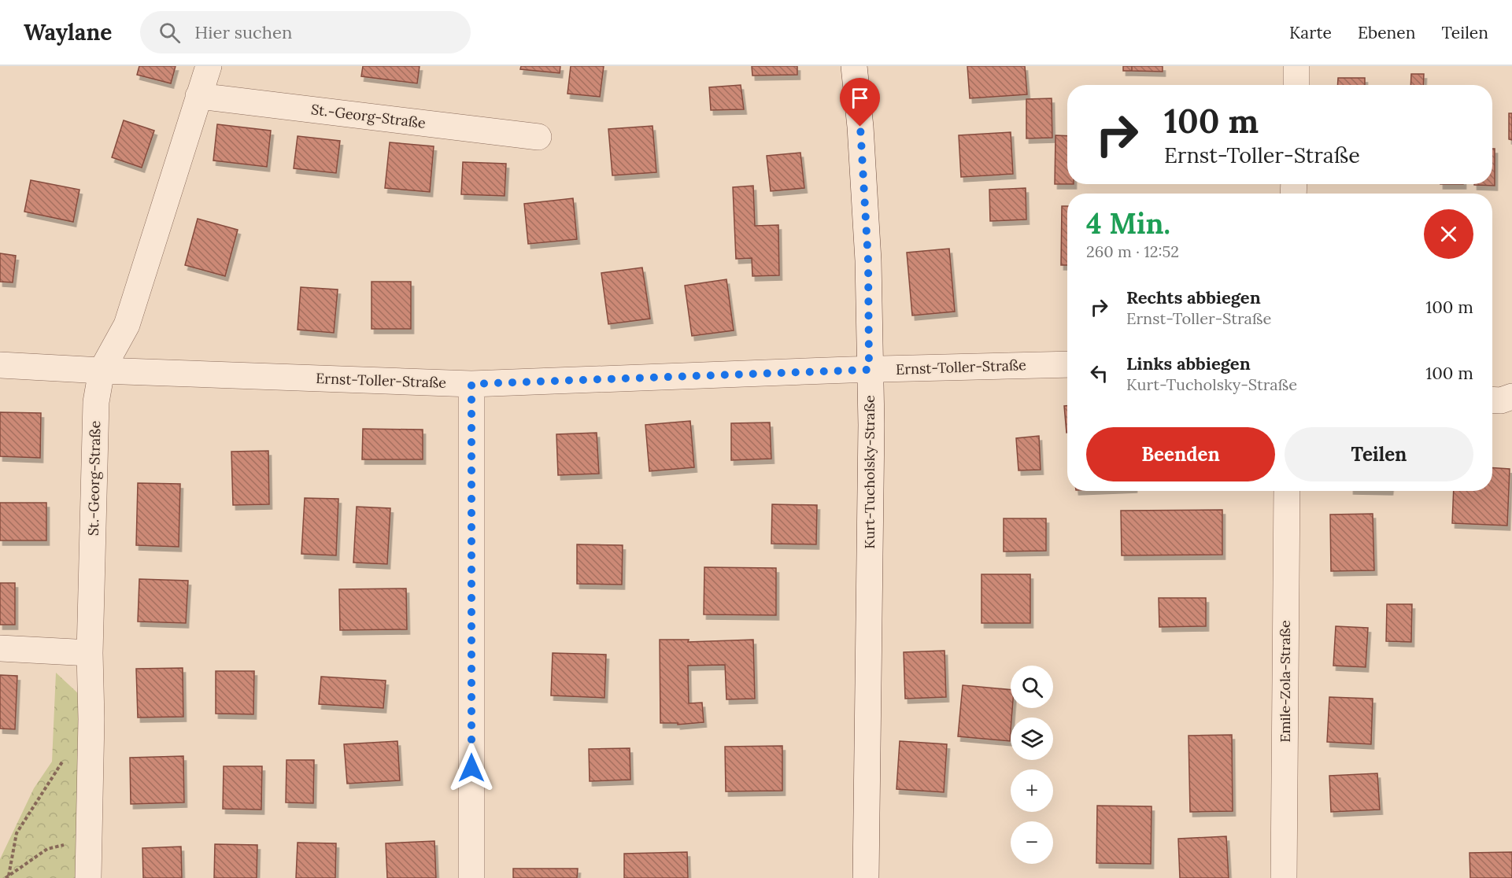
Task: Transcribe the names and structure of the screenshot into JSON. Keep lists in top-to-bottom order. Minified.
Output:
{"streets":{"street":["St.-Georg-Straße","Ernst-Toller-Straße","Kurt-Tucholsky-Straße","Emile-Zola-Straße"]},"crossings":[["St.-Georg-Straße","Ernst-Toller-Straße"],["Ernst-Toller-Straße","Kurt-Tucholsky-Straße"]],"page":{"header":"Waylane","search":"Hier suchen","nav":["Karte","Ebenen","Teilen"],"turn":["100 m","Ernst-Toller-Straße"],"heading":["4 Min.","260 m · 12:52"],"list":[{"name":"Rechts abbiegen","note":"Ernst-Toller-Straße","value":"100 m"},{"name":"Links abbiegen","note":"Kurt-Tucholsky-Straße","value":"100 m"}],"buttons":["Beenden","Teilen"],"map_buttons":["+","−"]}}
